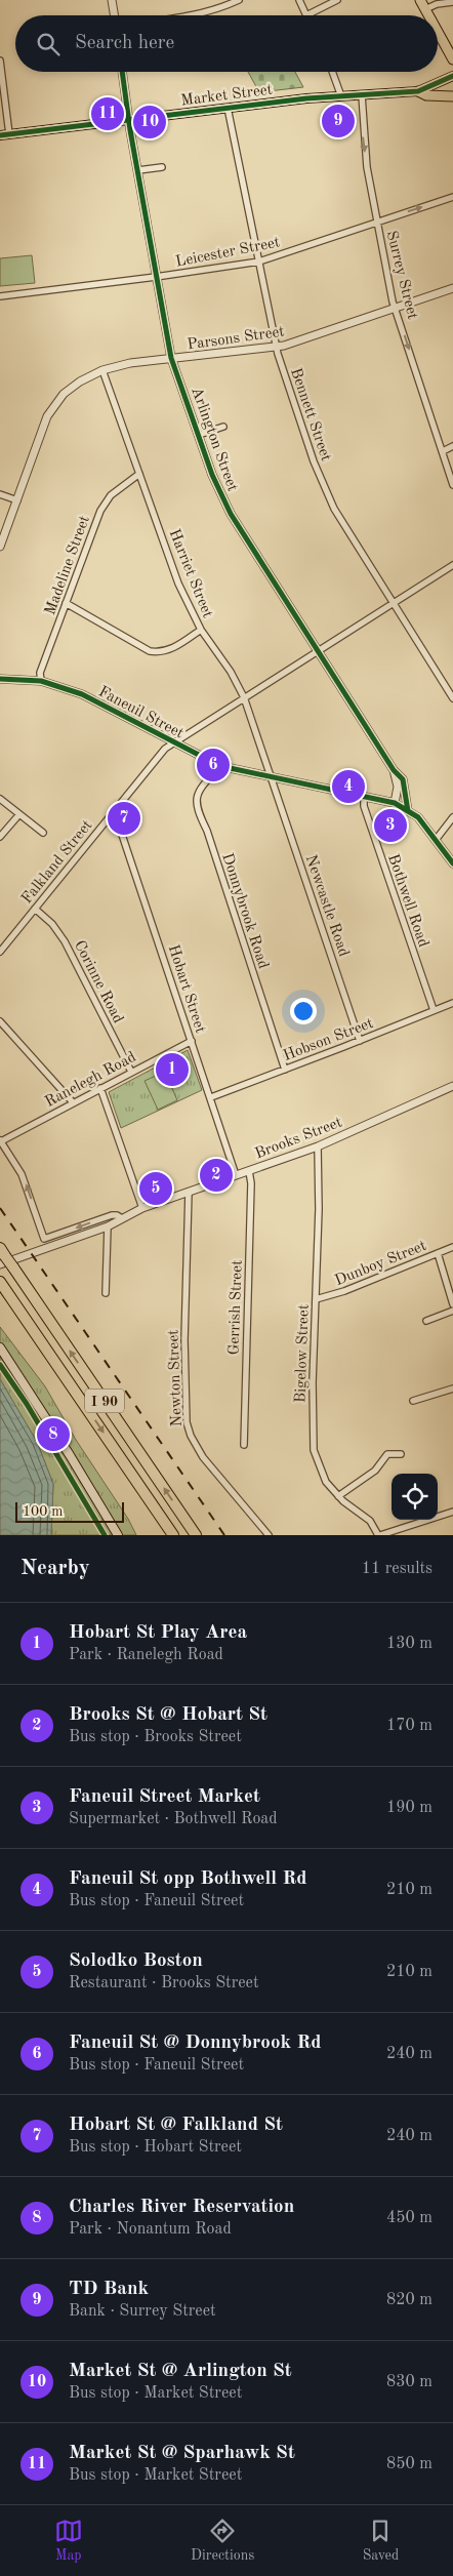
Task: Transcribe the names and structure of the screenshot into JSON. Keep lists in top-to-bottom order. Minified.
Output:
{"streets":{"highway":["I 90"],"main road":["Market Street"],"street":["Leicester Street","Surrey Street","Parsons Street","Bennett Street","Arlington Street","Madeline Street","Harriet Street","Faneuil Street","Falkland Street","Bothwell Road","Newcastle Road","Donnybrook Road","Corinne Road","Hobart Street","Hobson Street","Ranelegh Road","Brooks Street","Dunboy Street","Gerrish Street","Bigelow Street","Newton Street"]},"crossings":[["Market Street","Surrey Street"],["Market Street","Bennett Street"],["Market Street","Arlington Street"],["Leicester Street","Surrey Street"],["Leicester Street","Bennett Street"],["Leicester Street","Arlington Street"],["Surrey Street","Parsons Street"],["Parsons Street","Bennett Street"],["Parsons Street","Arlington Street"],["Parsons Street","Harriet Street"],["Bennett Street","Falkland Street"],["Arlington Street","Faneuil Street"],["Arlington Street","Falkland Street"],["Madeline Street","Harriet Street"],["Madeline Street","Faneuil Street"],["Harriet Street","Faneuil Street"],["Harriet Street","Falkland Street"],["Harriet Street","Newcastle Road"],["Faneuil Street","Falkland Street"],["Faneuil Street","Bothwell Road"],["Faneuil Street","Newcastle Road"],["Faneuil Street","Donnybrook Road"],["Falkland Street","Corinne Road"],["Falkland Street","Hobart Street"],["Bothwell Road","Hobson Street"],["Newcastle Road","Hobson Street"],["Donnybrook Road","Hobson Street"],["Corinne Road","Ranelegh Road"],["Hobart Street","Hobson Street"],["Hobart Street","Ranelegh Road"],["Hobart Street","Brooks Street"],["Ranelegh Road","Brooks Street"],["Brooks Street","Gerrish Street"],["Brooks Street","Bigelow Street"],["Brooks Street","Newton Street"],["Brooks Street","I 90"],["Dunboy Street","Bigelow Street"]],"one_way":["Surrey Street"],"scale_bar":"100 m","page":{"search":"Search here","pins":["11","9","10","6","4","7","3","1","2","5","8"],"scale":"100 m","heading":["Nearby","11 results"],"list":[{"mark":"1","name":"Hobart St Play Area","note":"Park · Ranelegh Road","value":"130 m"},{"mark":"2","name":"Brooks St @ Hobart St","note":"Bus stop · Brooks Street","value":"170 m"},{"mark":"3","name":"Faneuil Street Market","note":"Supermarket · Bothwell Road","value":"190 m"},{"mark":"4","name":"Faneuil St opp Bothwell Rd","note":"Bus stop · Faneuil Street","value":"210 m"},{"mark":"5","name":"Solodko Boston","note":"Restaurant · Brooks Street","value":"210 m"},{"mark":"6","name":"Faneuil St @ Donnybrook Rd","note":"Bus stop · Faneuil Street","value":"240 m"},{"mark":"7","name":"Hobart St @ Falkland St","note":"Bus stop · Hobart Street","value":"240 m"},{"mark":"8","name":"Charles River Reservation","note":"Park · Nonantum Road","value":"450 m"},{"mark":"9","name":"TD Bank","note":"Bank · Surrey Street","value":"820 m"},{"mark":"10","name":"Market St @ Arlington St","note":"Bus stop · Market Street","value":"830 m"},{"mark":"11","name":"Market St @ Sparhawk St","note":"Bus stop · Market Street","value":"850 m"}],"nav":["Map","Directions","Saved"]}}
